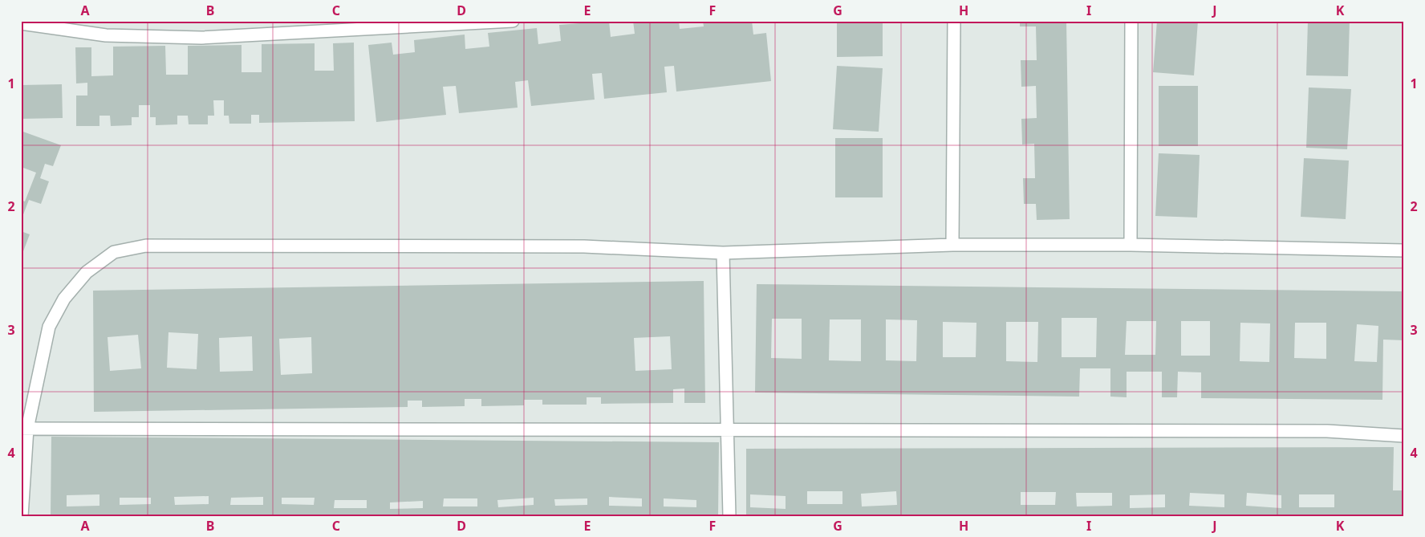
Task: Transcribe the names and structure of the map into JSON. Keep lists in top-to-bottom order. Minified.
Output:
{"grid":{"columns":["A","B","C","D","E","F","G","H","I","J","K"],"rows":["1","2","3","4"]}}
